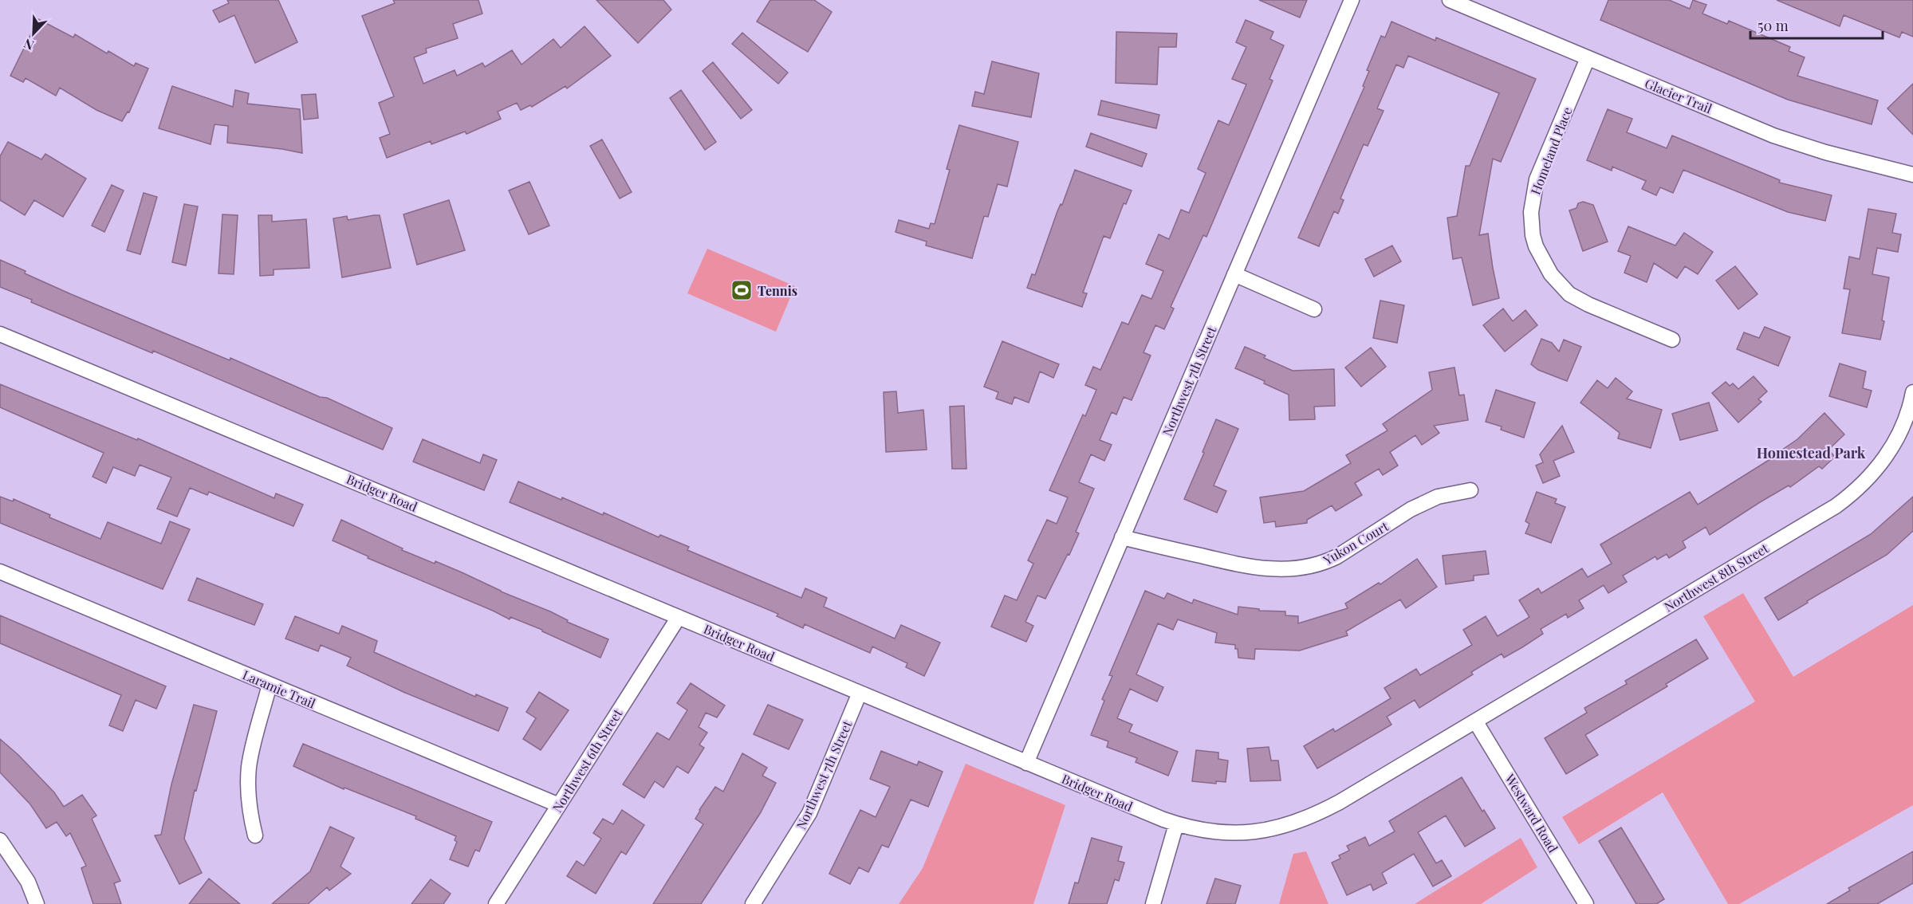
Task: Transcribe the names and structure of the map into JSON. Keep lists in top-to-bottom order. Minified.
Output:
{"streets":{"street":["Glacier Trail","Homeland Place","Northwest 7th Street","Bridger Road","Yukon Court","Northwest 8th Street","Laramie Trail","Northwest 6th Street","Westward Road"]},"crossings":[["Glacier Trail","Homeland Place"],["Northwest 7th Street","Bridger Road"],["Northwest 7th Street","Yukon Court"],["Bridger Road","Northwest 8th Street"],["Bridger Road","Northwest 6th Street"],["Bridger Road","Westward Road"],["Northwest 8th Street","Westward Road"],["Laramie Trail","Northwest 6th Street"]],"districts":["Homestead Park"],"places":{"sports":["Tennis"]},"scale_bar":"50 m","north":"bottom left"}
